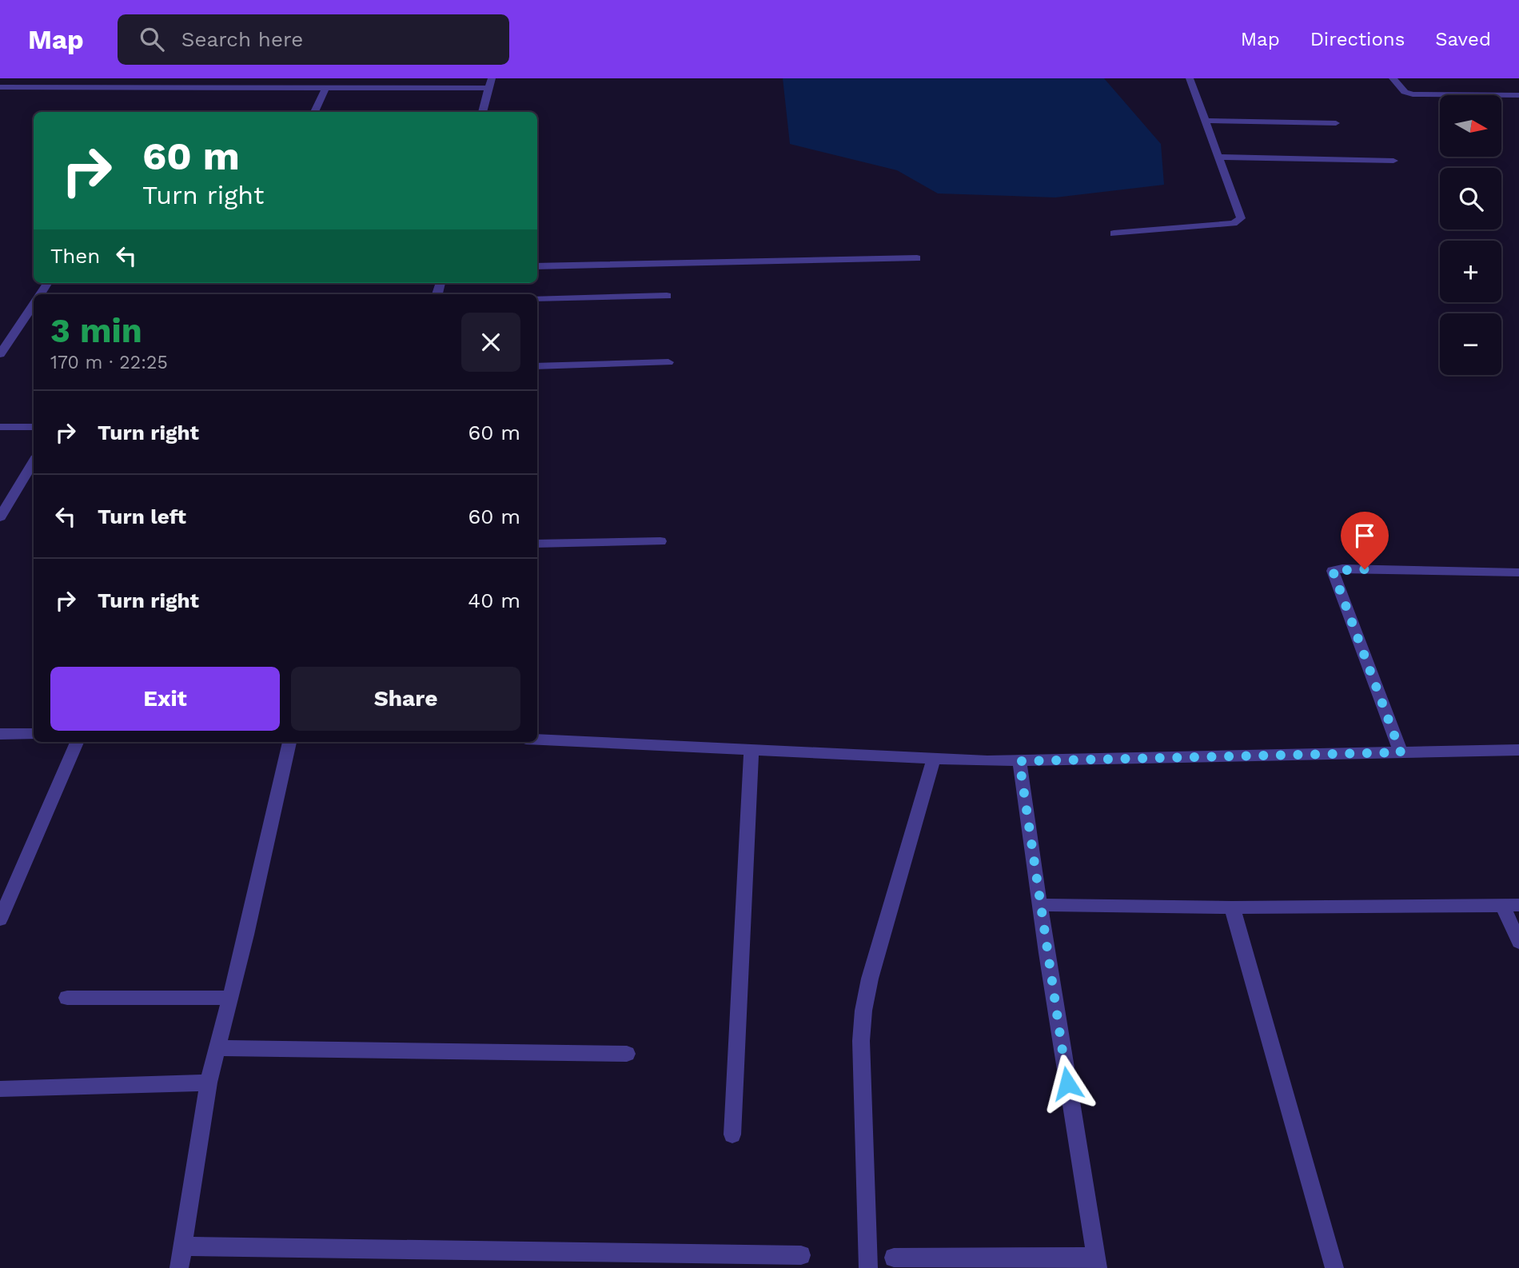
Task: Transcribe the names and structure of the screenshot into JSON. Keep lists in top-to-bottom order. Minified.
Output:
{"north":"right","page":{"header":"Map","search":"Search here","nav":["Map","Directions","Saved"],"map_buttons":["+","−"],"turn":["60 m","Turn right"],"then":"Then","heading":["3 min","170 m · 22:25"],"list":[{"name":"Turn right","value":"60 m"},{"name":"Turn left","value":"60 m"},{"name":"Turn right","value":"40 m"}],"buttons":["Exit","Share"]}}
